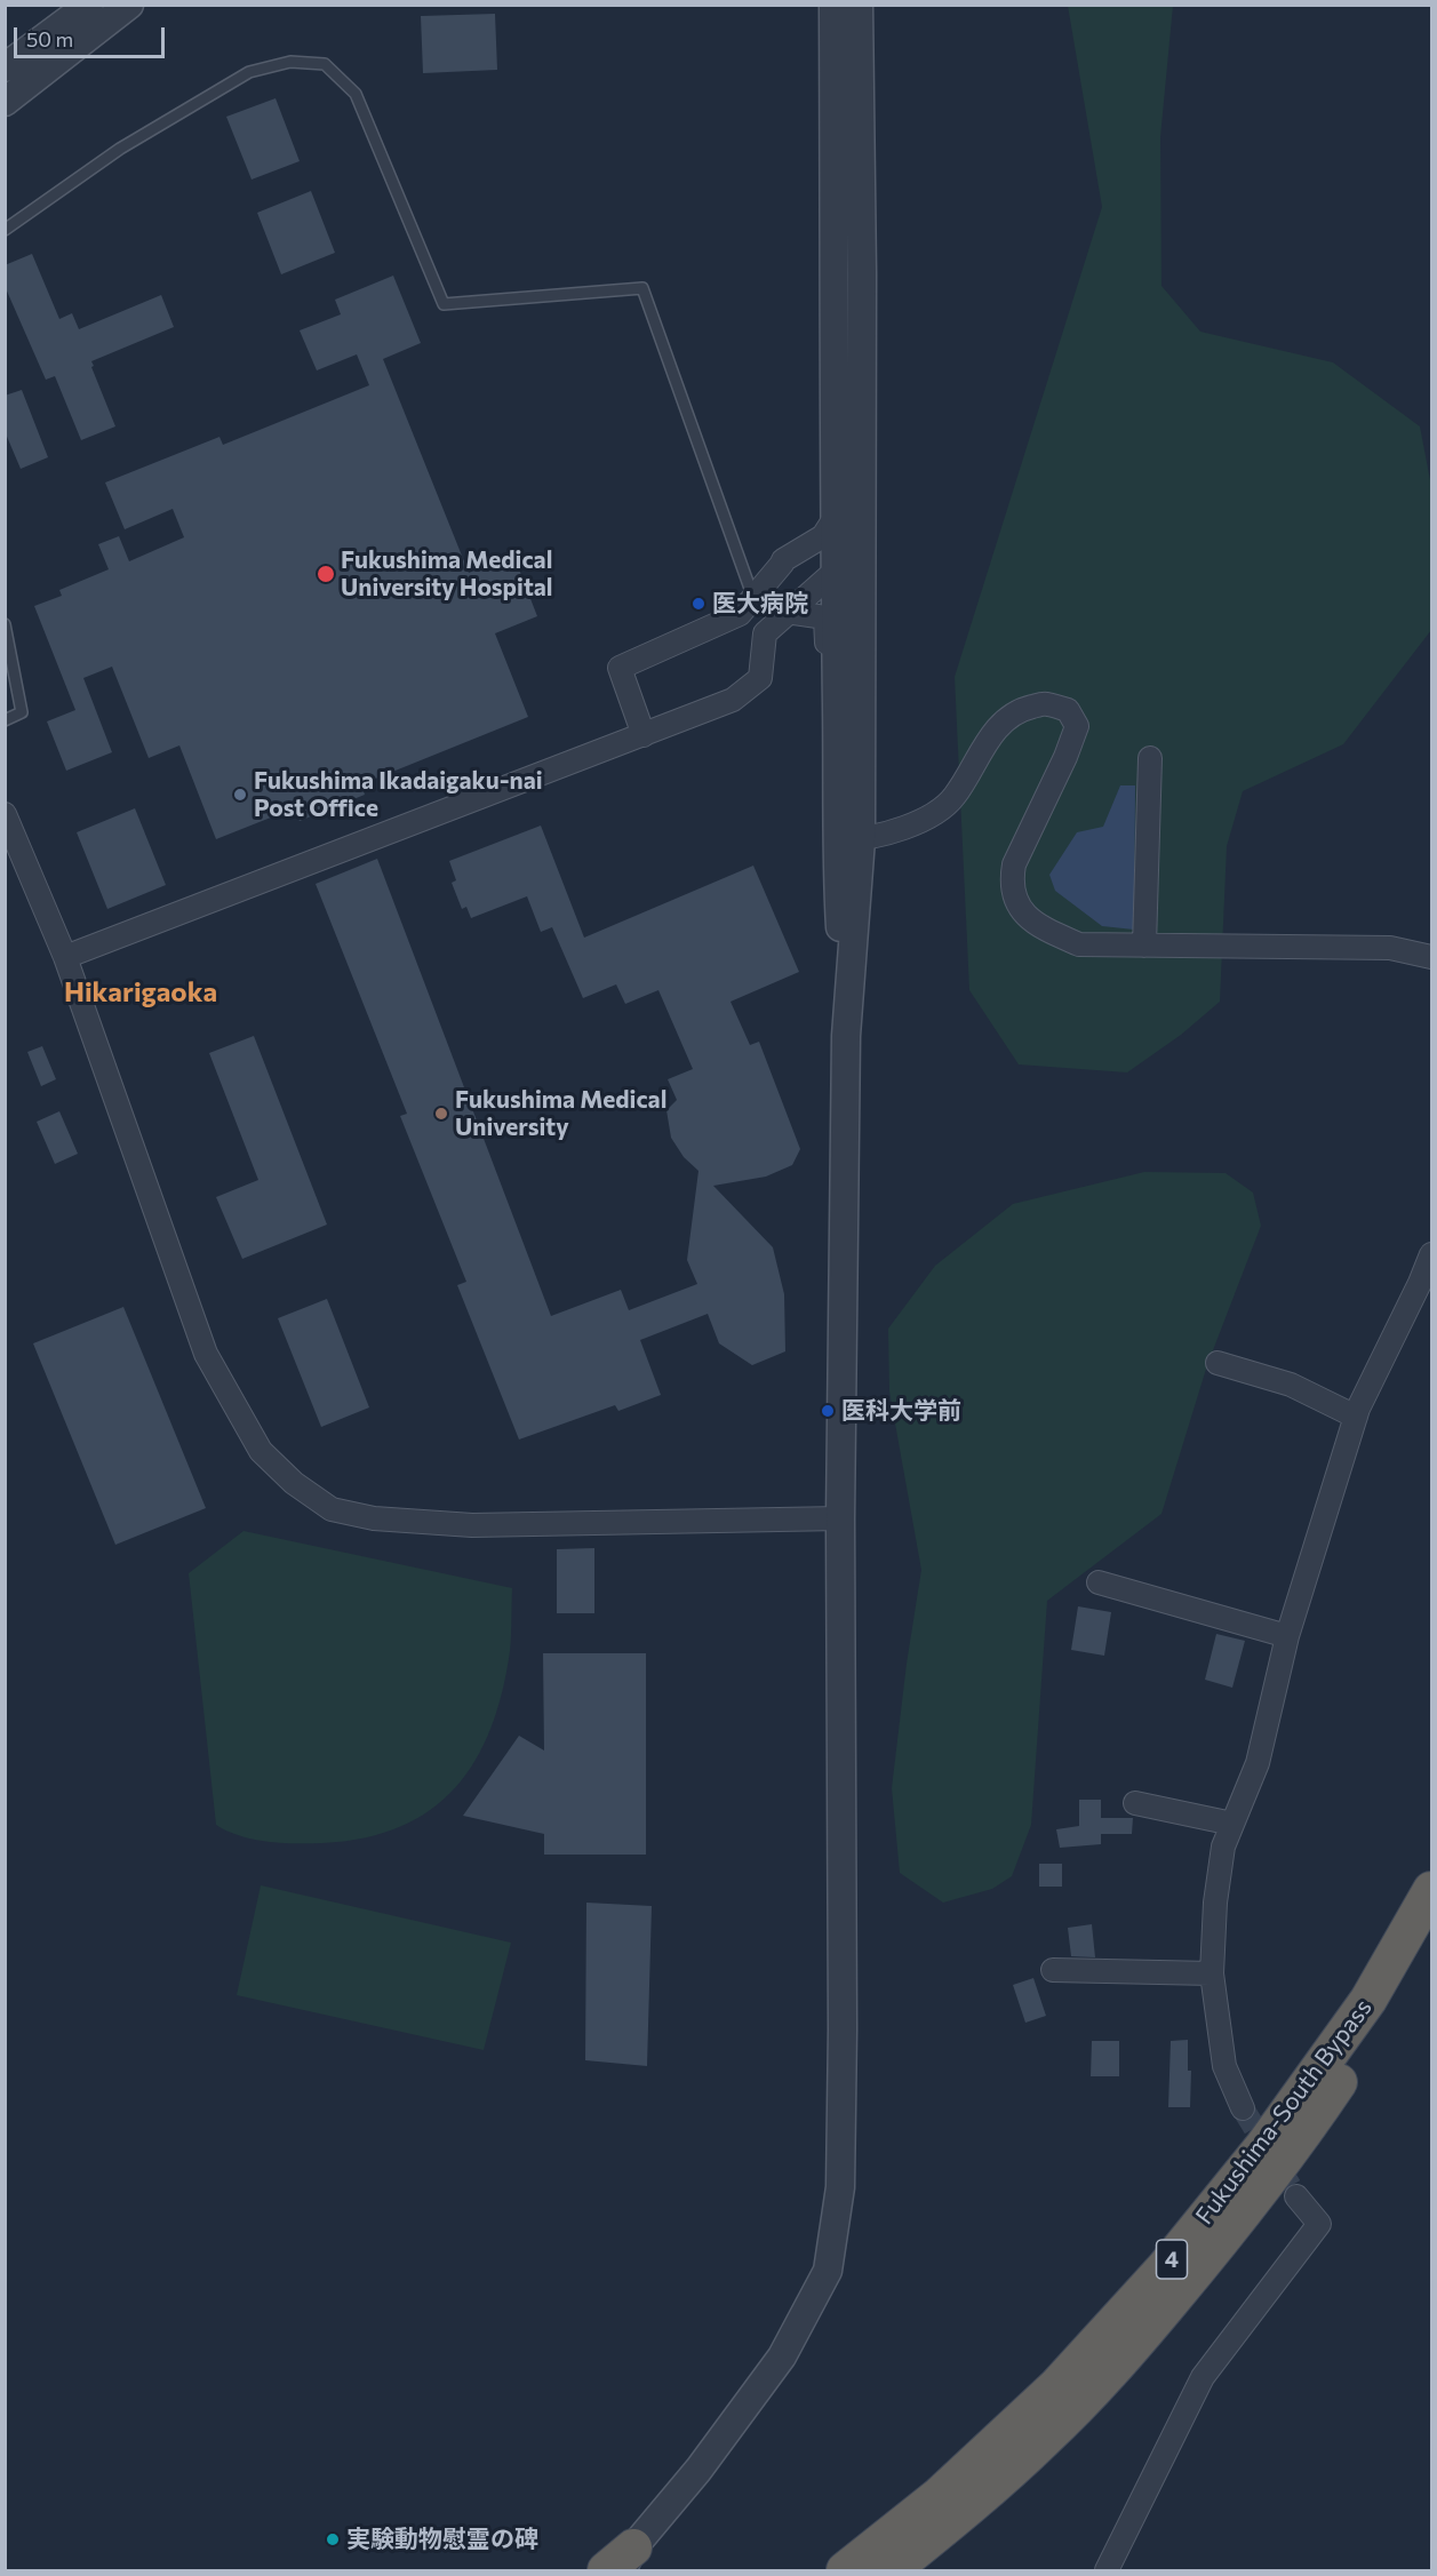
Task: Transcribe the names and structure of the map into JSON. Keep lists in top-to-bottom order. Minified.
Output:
{"streets":{"highway":["Fukushima-South Bypass","4"]},"districts":["Hikarigaoka"],"places":["Fukushima Medical University Hospital","医大病院","Fukushima Ikadaigaku-nai Post Office","Fukushima Medical University","医科大学前","実験動物慰霊の碑"],"scale_bar":"50 m"}
